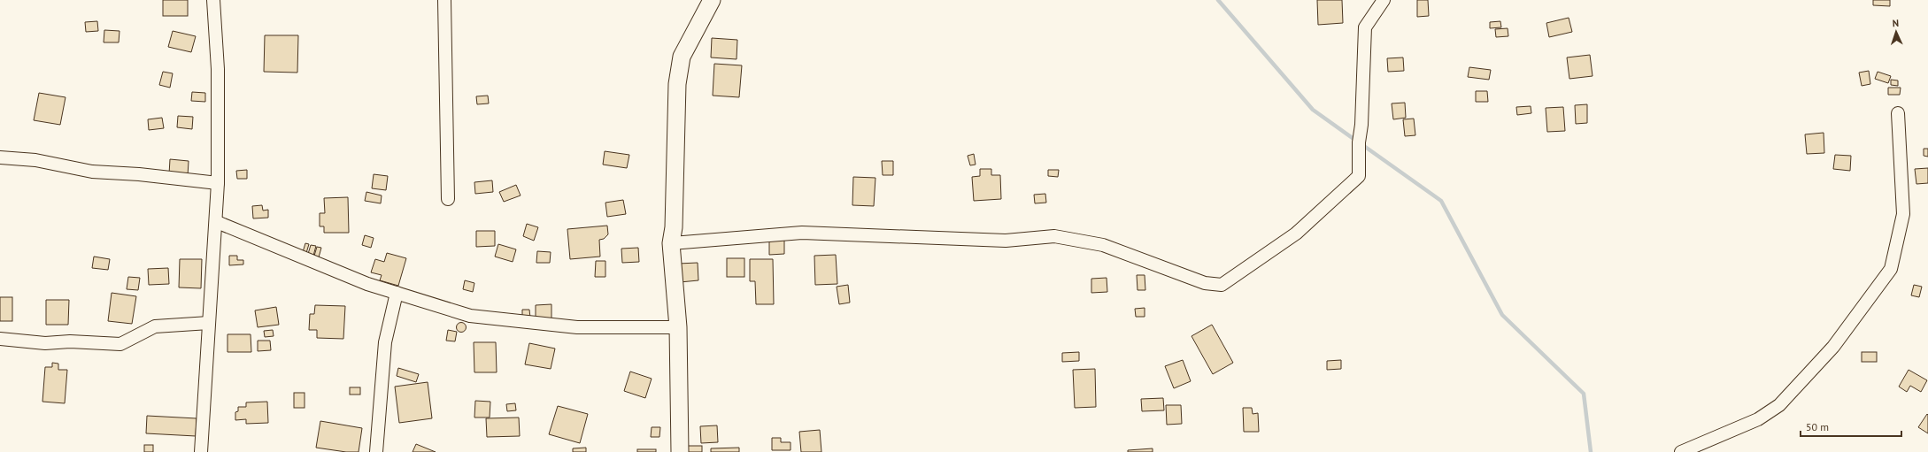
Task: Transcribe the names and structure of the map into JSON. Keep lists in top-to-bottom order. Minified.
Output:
{"scale_bar":"50 m","north":"top"}
